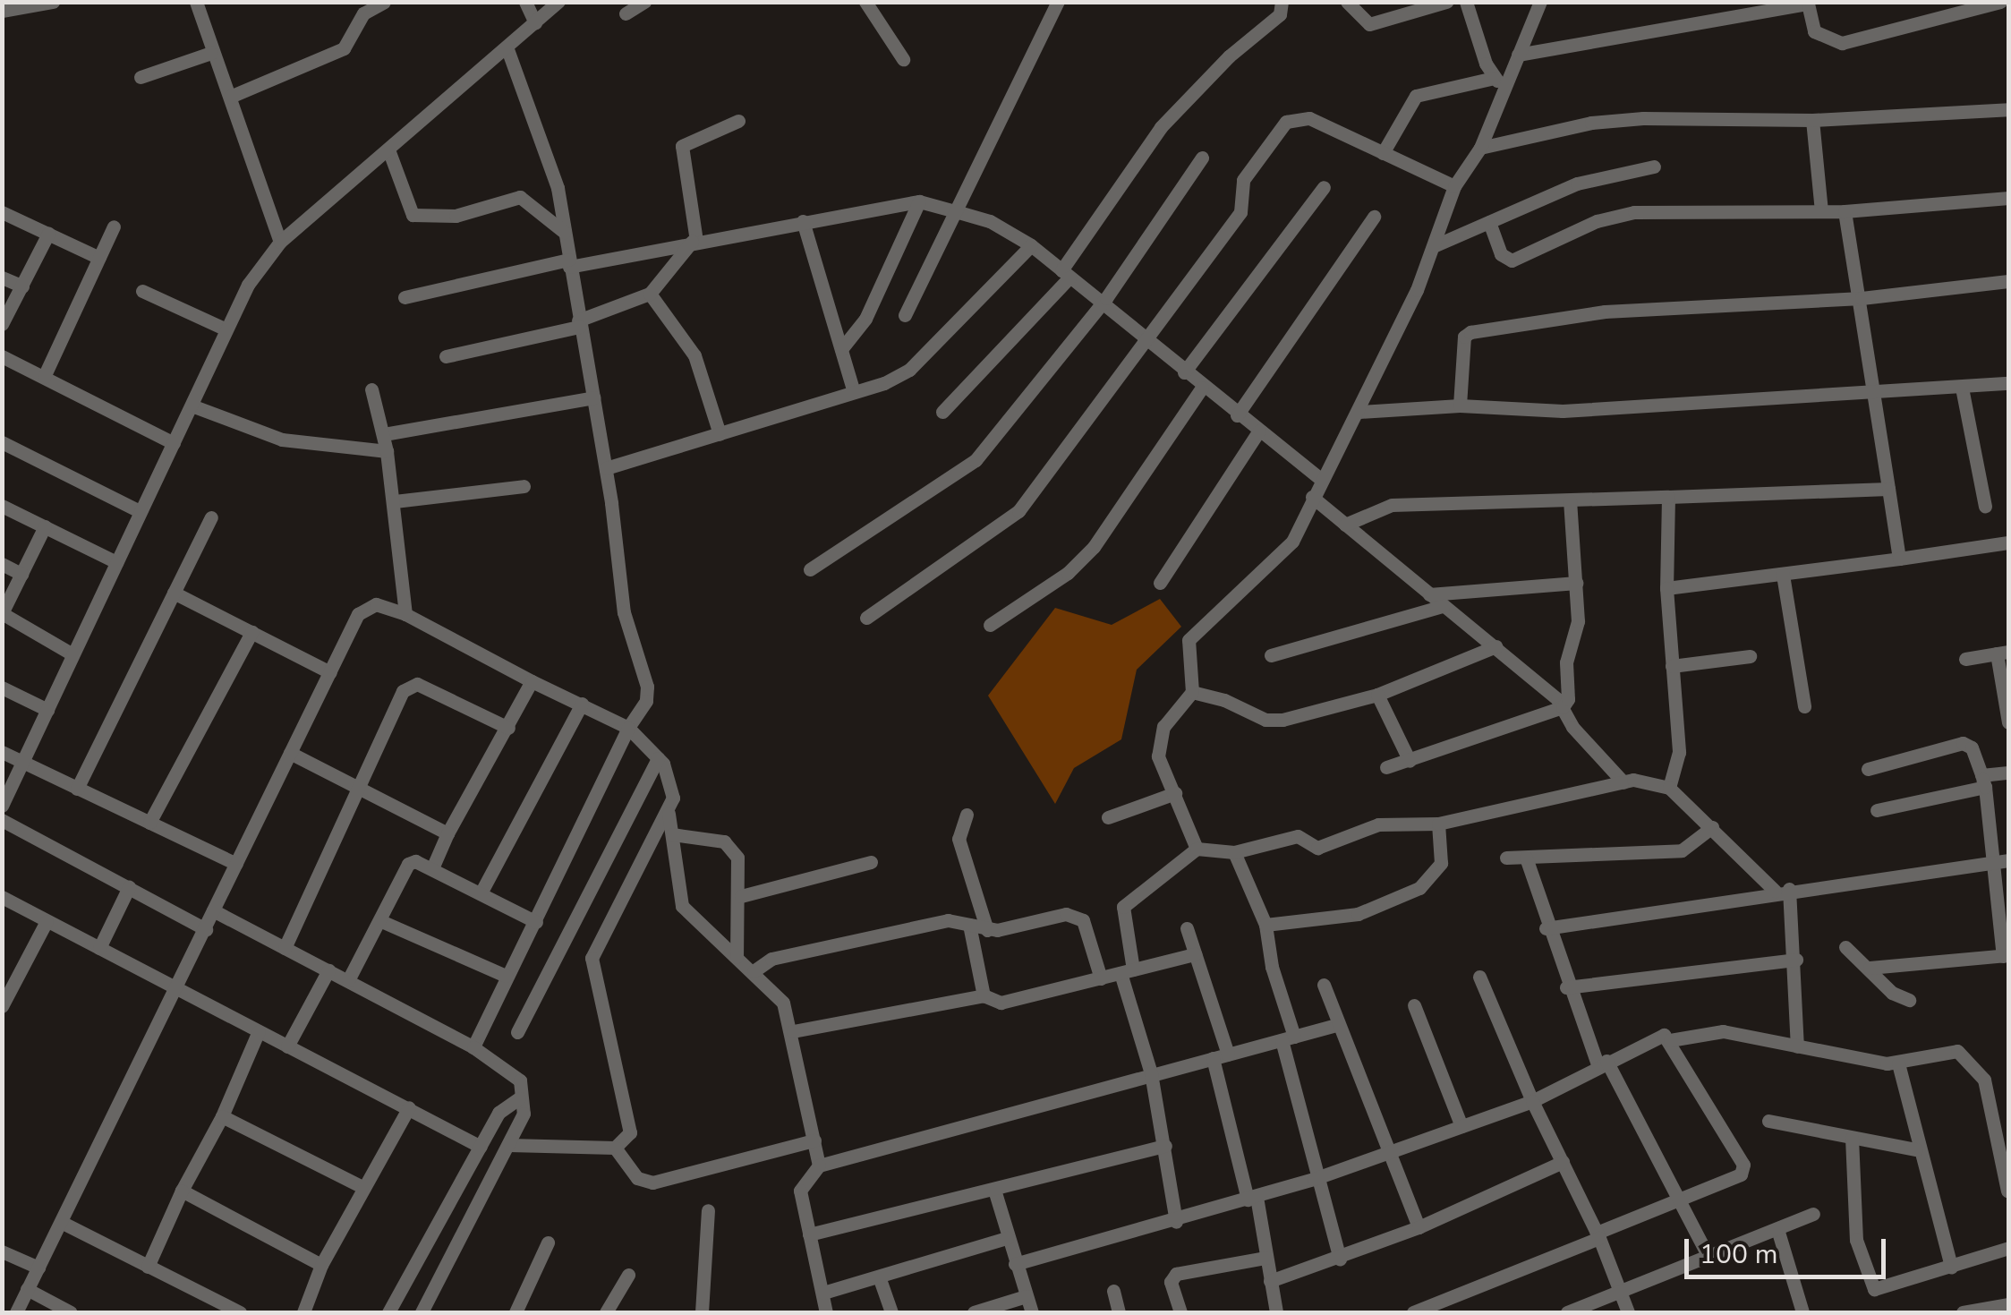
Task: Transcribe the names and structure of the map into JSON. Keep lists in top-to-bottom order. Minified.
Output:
{"scale_bar":"100 m"}
